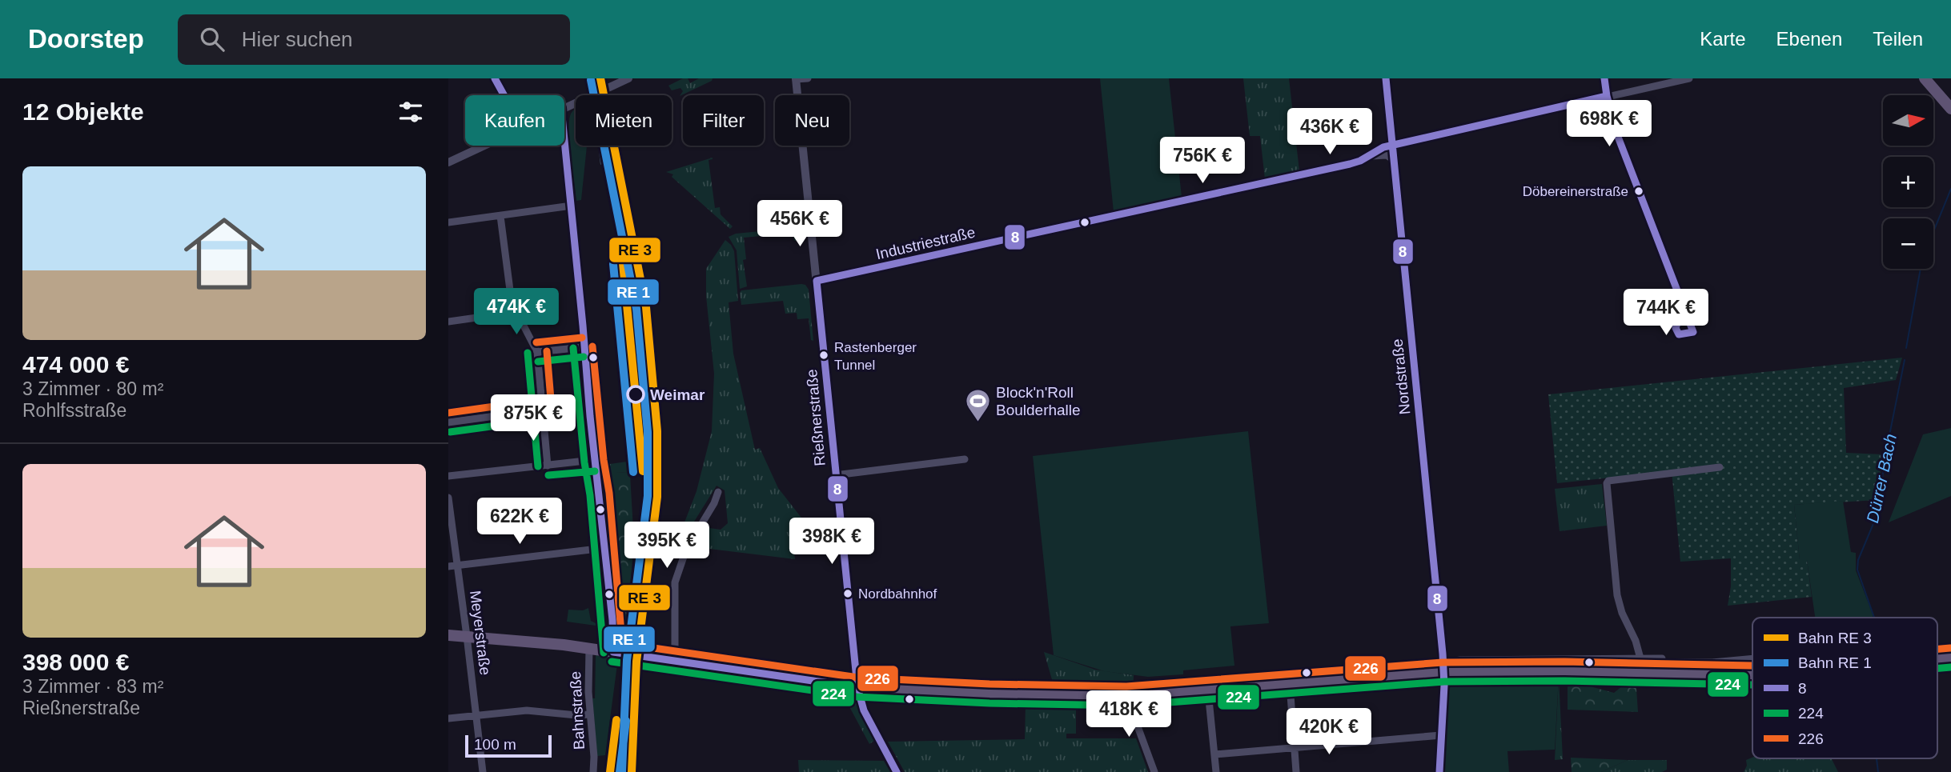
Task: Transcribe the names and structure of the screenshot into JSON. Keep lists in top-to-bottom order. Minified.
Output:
{"streets":{"street":["Industriestraße","Nordstraße","Rießnerstraße","Meyerstraße","Bahnstraße"]},"crossings":[["Industriestraße","Nordstraße"],["Industriestraße","Rießnerstraße"]],"water":["Dürrer Bach"],"places":{"other":["Döbereinerstraße","Rastenberger Tunnel","Weimar","Nordbahnhof"],"sports":["Block'n'Roll Boulderhalle"]},"lines":["transit line 8","transit line 226","transit line 224"],"legend":["Bahn RE 3","Bahn RE 1","8","224","226"],"scale_bar":"100 m","north":"right","page":{"header":"Doorstep","search":"Hier suchen","nav":["Karte","Ebenen","Teilen"],"heading":"12 Objekte","map_buttons":["+","−"],"chip":["Kaufen","Mieten","Filter","Neu"],"price":["698K €","436K €","756K €","456K €","474K €","744K €","875K €","622K €","398K €","395K €","418K €","420K €"],"list":[{"name":"474 000 €","note":"3 Zimmer · 80 m² · Rohlfsstraße"},{"name":"398 000 €","note":"3 Zimmer · 83 m² · Rießnerstraße"}],"scale":"100 m"}}
